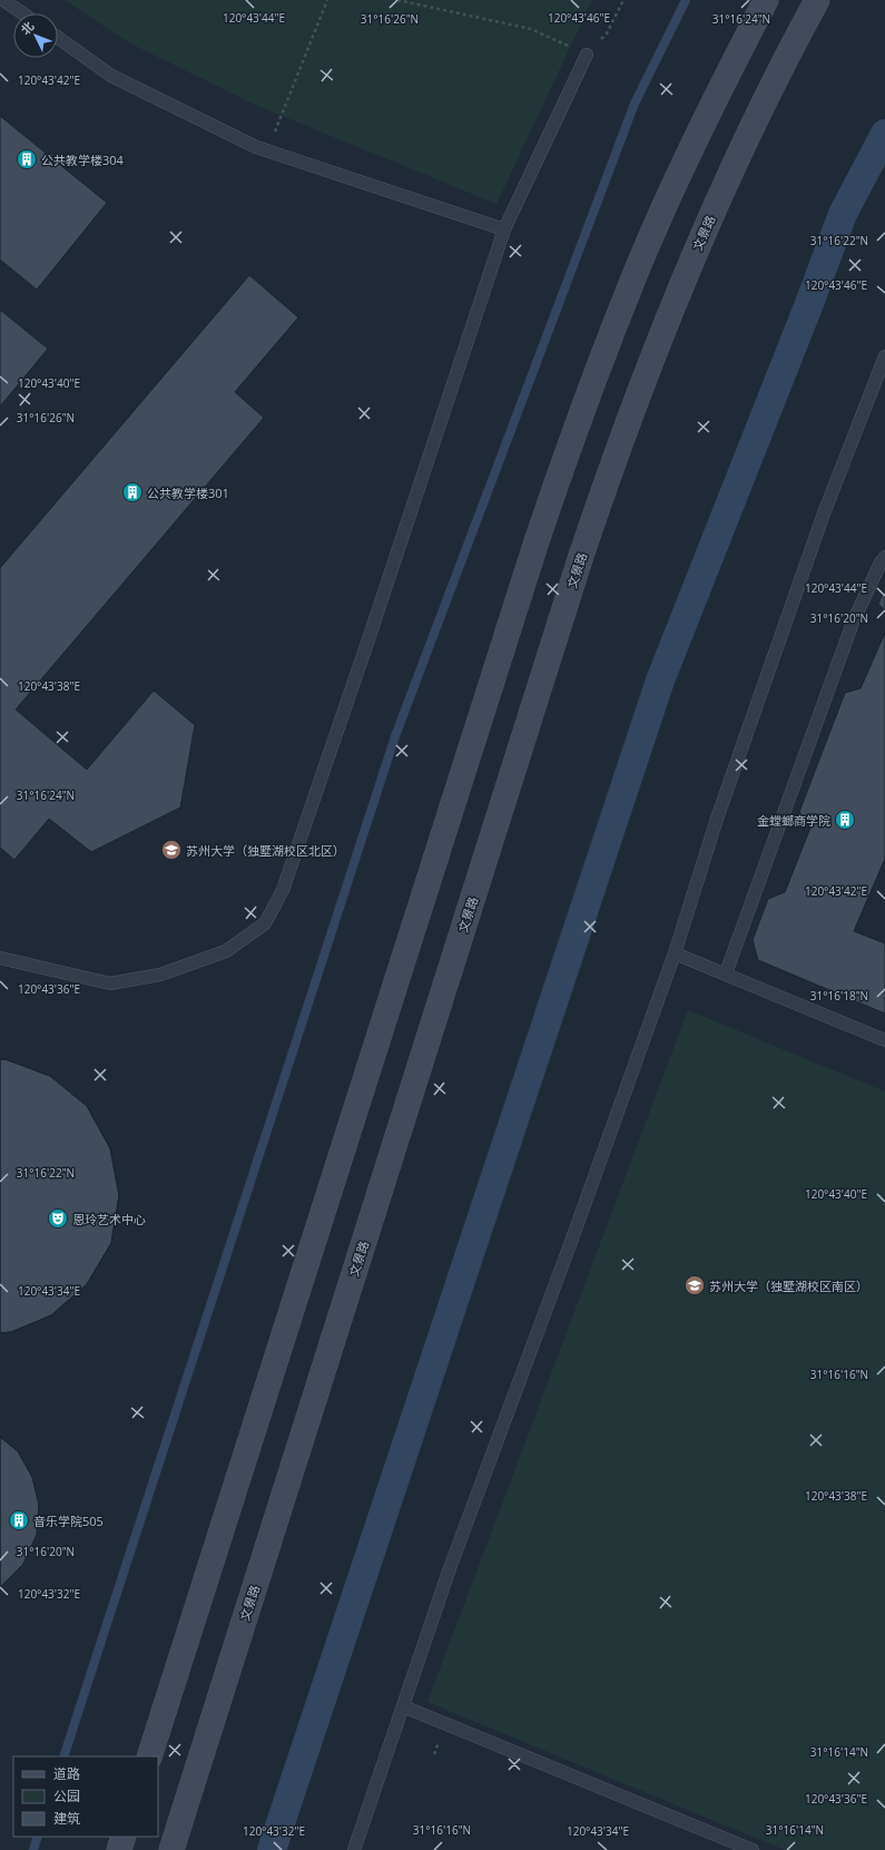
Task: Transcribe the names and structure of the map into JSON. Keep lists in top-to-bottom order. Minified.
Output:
{"streets":{"main road":["文景路"]},"places":{"building":["公共教学楼304","公共教学楼301","金螳螂商学院","音乐学院505"],"school or university":["苏州大学（独墅湖校区北区）","苏州大学（独墅湖校区南区）"],"theatre":["恩玲艺术中心"]},"legend":["道路","公园","建筑"],"north":"top left","coordinates":["120°43'44\"E","120°43'46\"E","31°16'26\"N","31°16'24\"N","120°43'42\"E","31°16'22\"N","120°43'40\"E","31°16'20\"N","120°43'38\"E","120°43'36\"E","31°16'18\"N","120°43'34\"E","31°16'16\"N","120°43'32\"E","31°16'14\"N"]}
